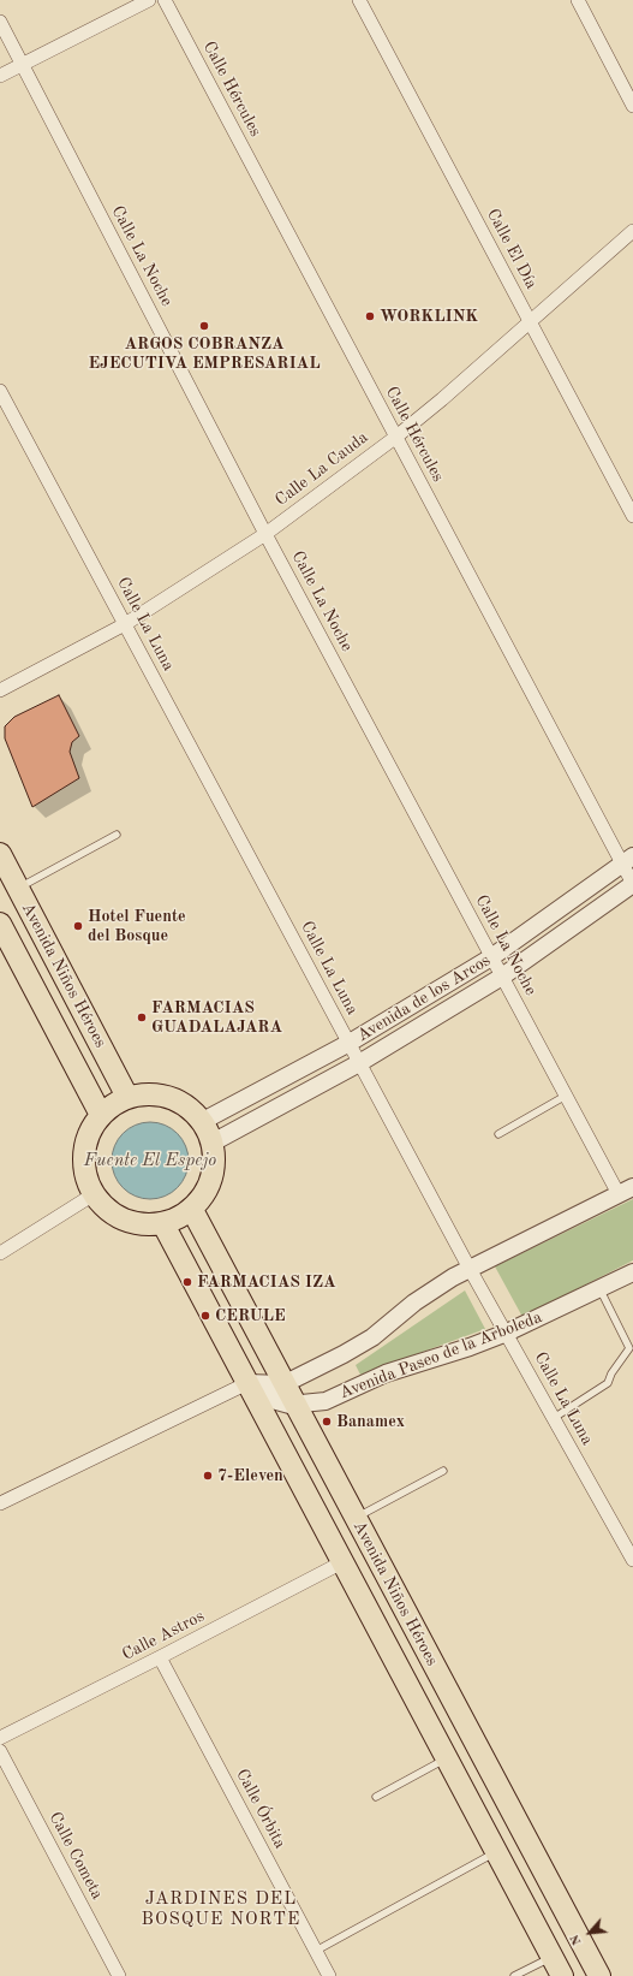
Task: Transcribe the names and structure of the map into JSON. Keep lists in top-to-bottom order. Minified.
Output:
{"streets":{"main road":["Avenida Niños Héroes"],"street":["Calle Hércules","Calle El Día","Calle La Noche","Calle La Cauda","Calle La Luna","Avenida de los Arcos","Avenida Paseo de la Arboleda","Calle Astros","Calle Órbita","Calle Cometa"]},"crossings":[["Calle Hércules","Calle La Cauda"],["Calle Hércules","Avenida de los Arcos"],["Calle El Día","Calle La Cauda"],["Calle La Noche","Calle La Cauda"],["Calle La Noche","Avenida de los Arcos"],["Calle La Noche","Avenida Paseo de la Arboleda"],["Calle La Cauda","Calle La Luna"],["Calle La Luna","Avenida de los Arcos"],["Calle La Luna","Avenida Paseo de la Arboleda"],["Avenida Niños Héroes","Avenida de los Arcos"],["Avenida Niños Héroes","Avenida Paseo de la Arboleda"],["Avenida Niños Héroes","Calle Astros"],["Calle Astros","Calle Órbita"]],"districts":["JARDINES DEL BOSQUE NORTE"],"water":["Fuente El Espejo"],"places":["WORKLINK","ARGOS COBRANZA EJECUTIVA EMPRESARIAL","Hotel Fuente del Bosque","FARMACIAS GUADALAJARA","FARMACIAS IZA","CERULE","Banamex","7-Eleven"],"north":"bottom left"}
